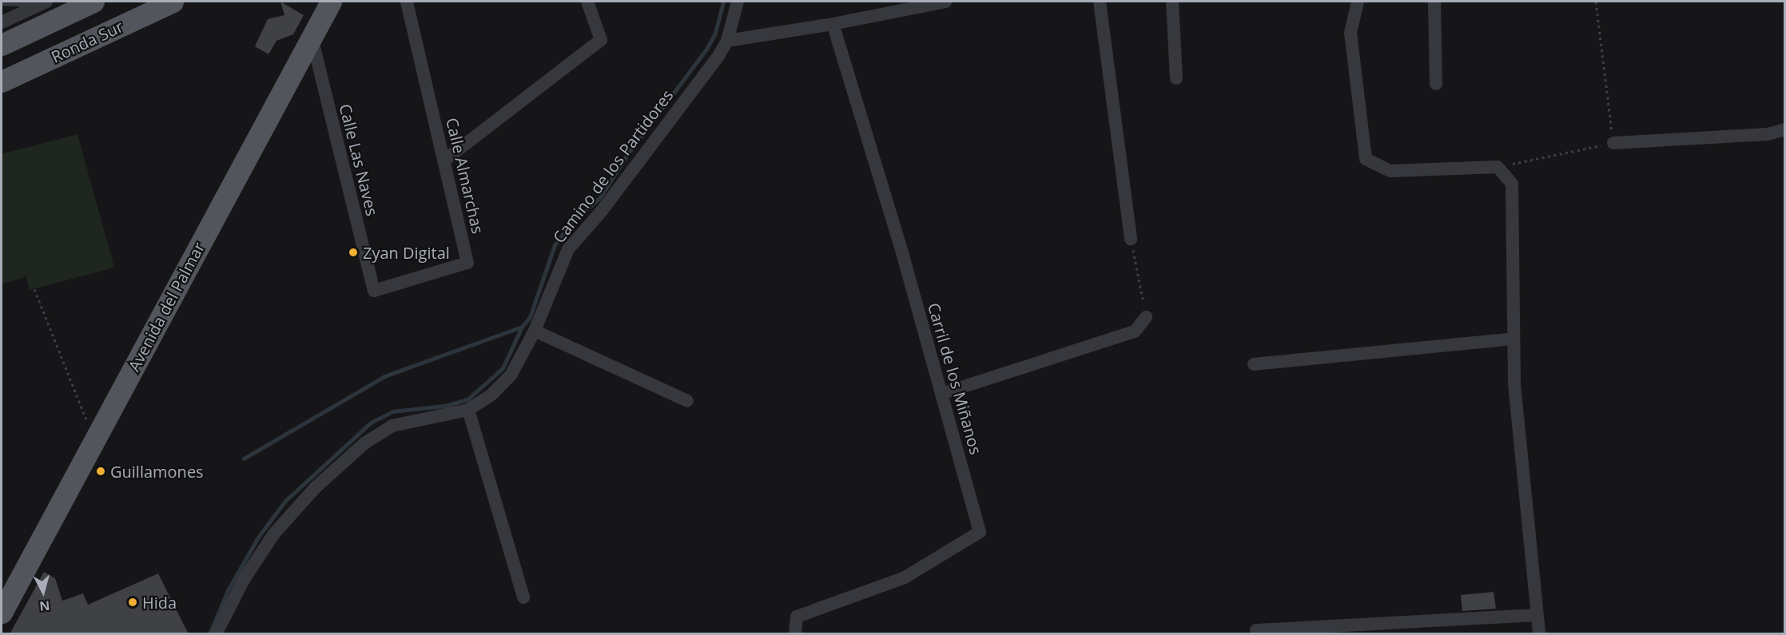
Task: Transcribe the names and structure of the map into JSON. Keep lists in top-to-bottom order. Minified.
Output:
{"streets":{"main road":["Ronda Sur","Avenida del Palmar"],"street":["Calle Las Naves","Camino de los Partidores","Calle Almarchas","Carril de los Miñanos"]},"crossings":[["Calle Las Naves","Calle Almarchas"],["Calle Las Naves","Avenida del Palmar"]],"places":["Zyan Digital","Guillamones","Hida"],"north":"bottom"}
